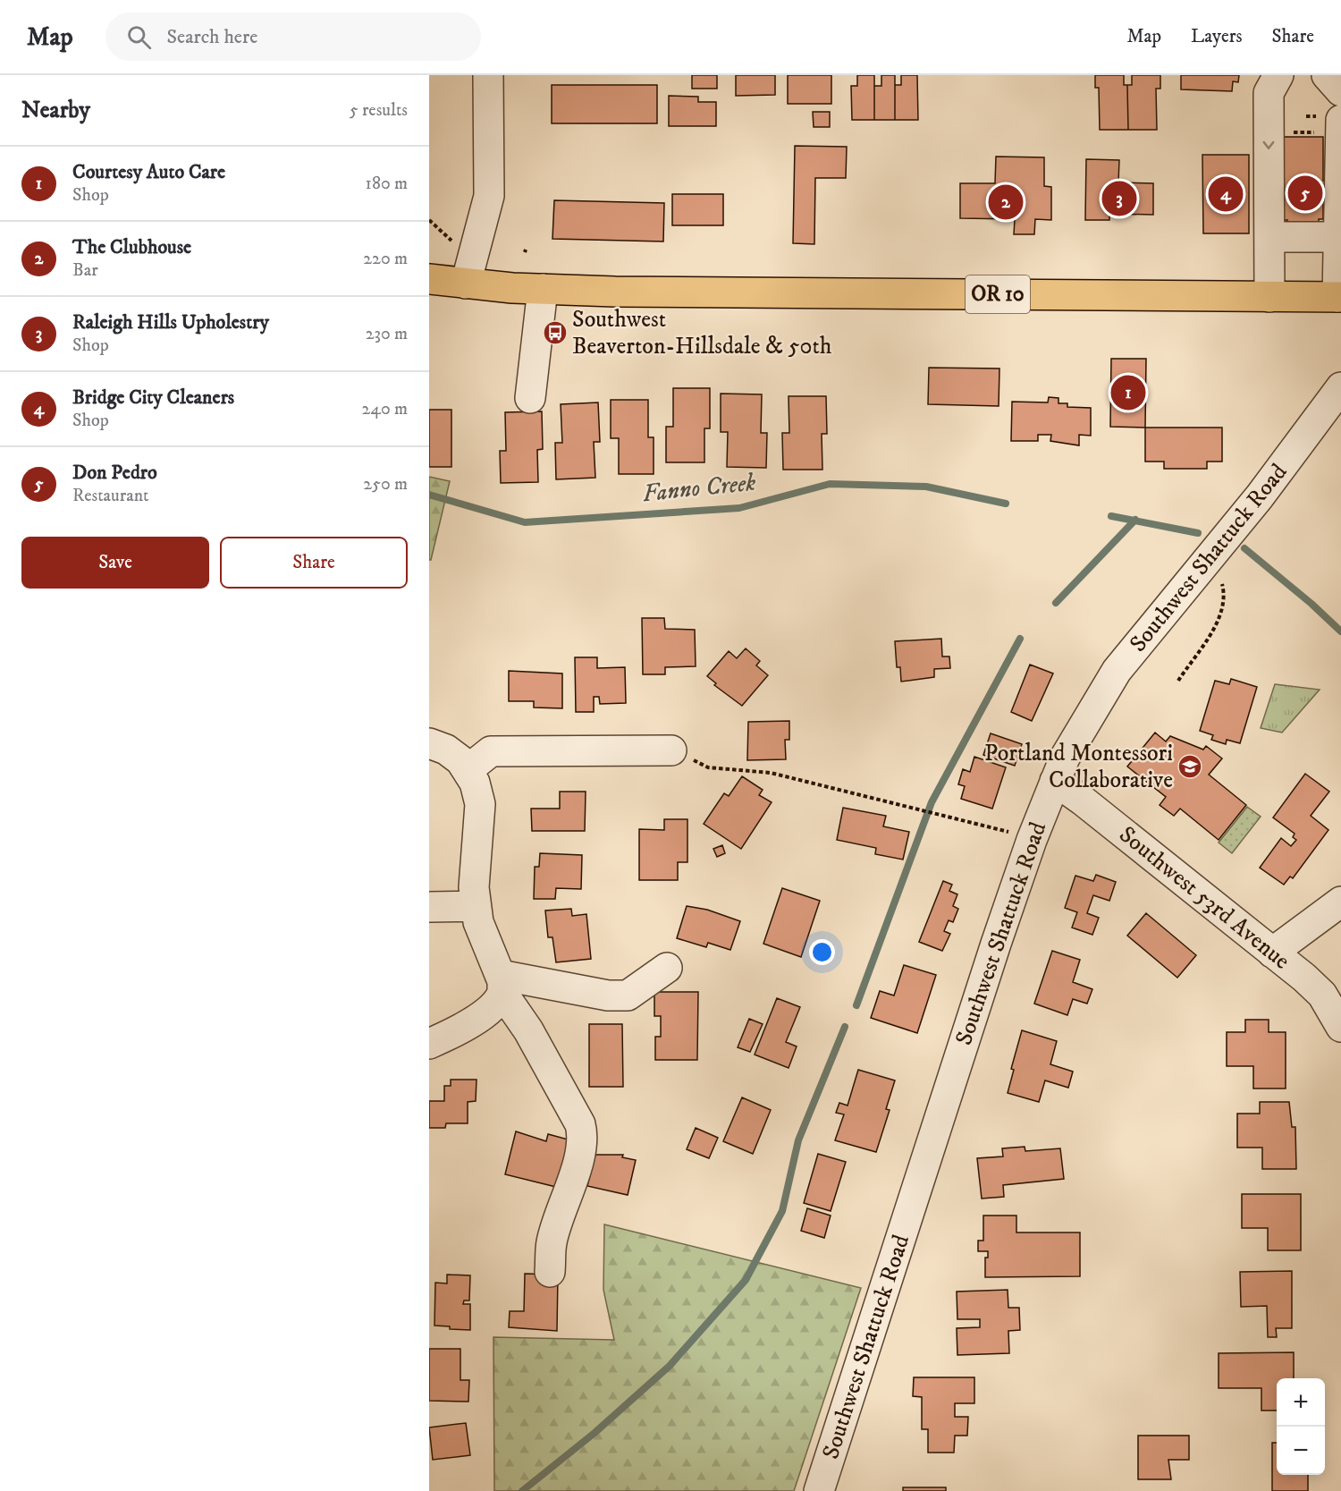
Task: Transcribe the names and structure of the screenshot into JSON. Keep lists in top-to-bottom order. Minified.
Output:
{"streets":{"main road":["OR 10"],"street":["Southwest Shattuck Road","Southwest 53rd Avenue"]},"crossings":[["Southwest Shattuck Road","Southwest 53rd Avenue"]],"water":["Fanno Creek"],"places":{"bus stop":["Southwest Beaverton-Hillsdale & 50th"],"school or university":["Portland Montessori Collaborative"]},"page":{"header":"Map","search":"Search here","nav":["Map","Layers","Share"],"heading":["Nearby","5 results"],"list":[{"mark":"1","name":"Courtesy Auto Care","note":"Shop","value":"180 m"},{"mark":"2","name":"The Clubhouse","note":"Bar","value":"220 m"},{"mark":"3","name":"Raleigh Hills Upholestry","note":"Shop","value":"230 m"},{"mark":"4","name":"Bridge City Cleaners","note":"Shop","value":"240 m"},{"mark":"5","name":"Don Pedro","note":"Restaurant","value":"250 m"}],"pins":["5","4","3","2","1"],"buttons":["Save","Share"],"map_buttons":["+","−"]}}
